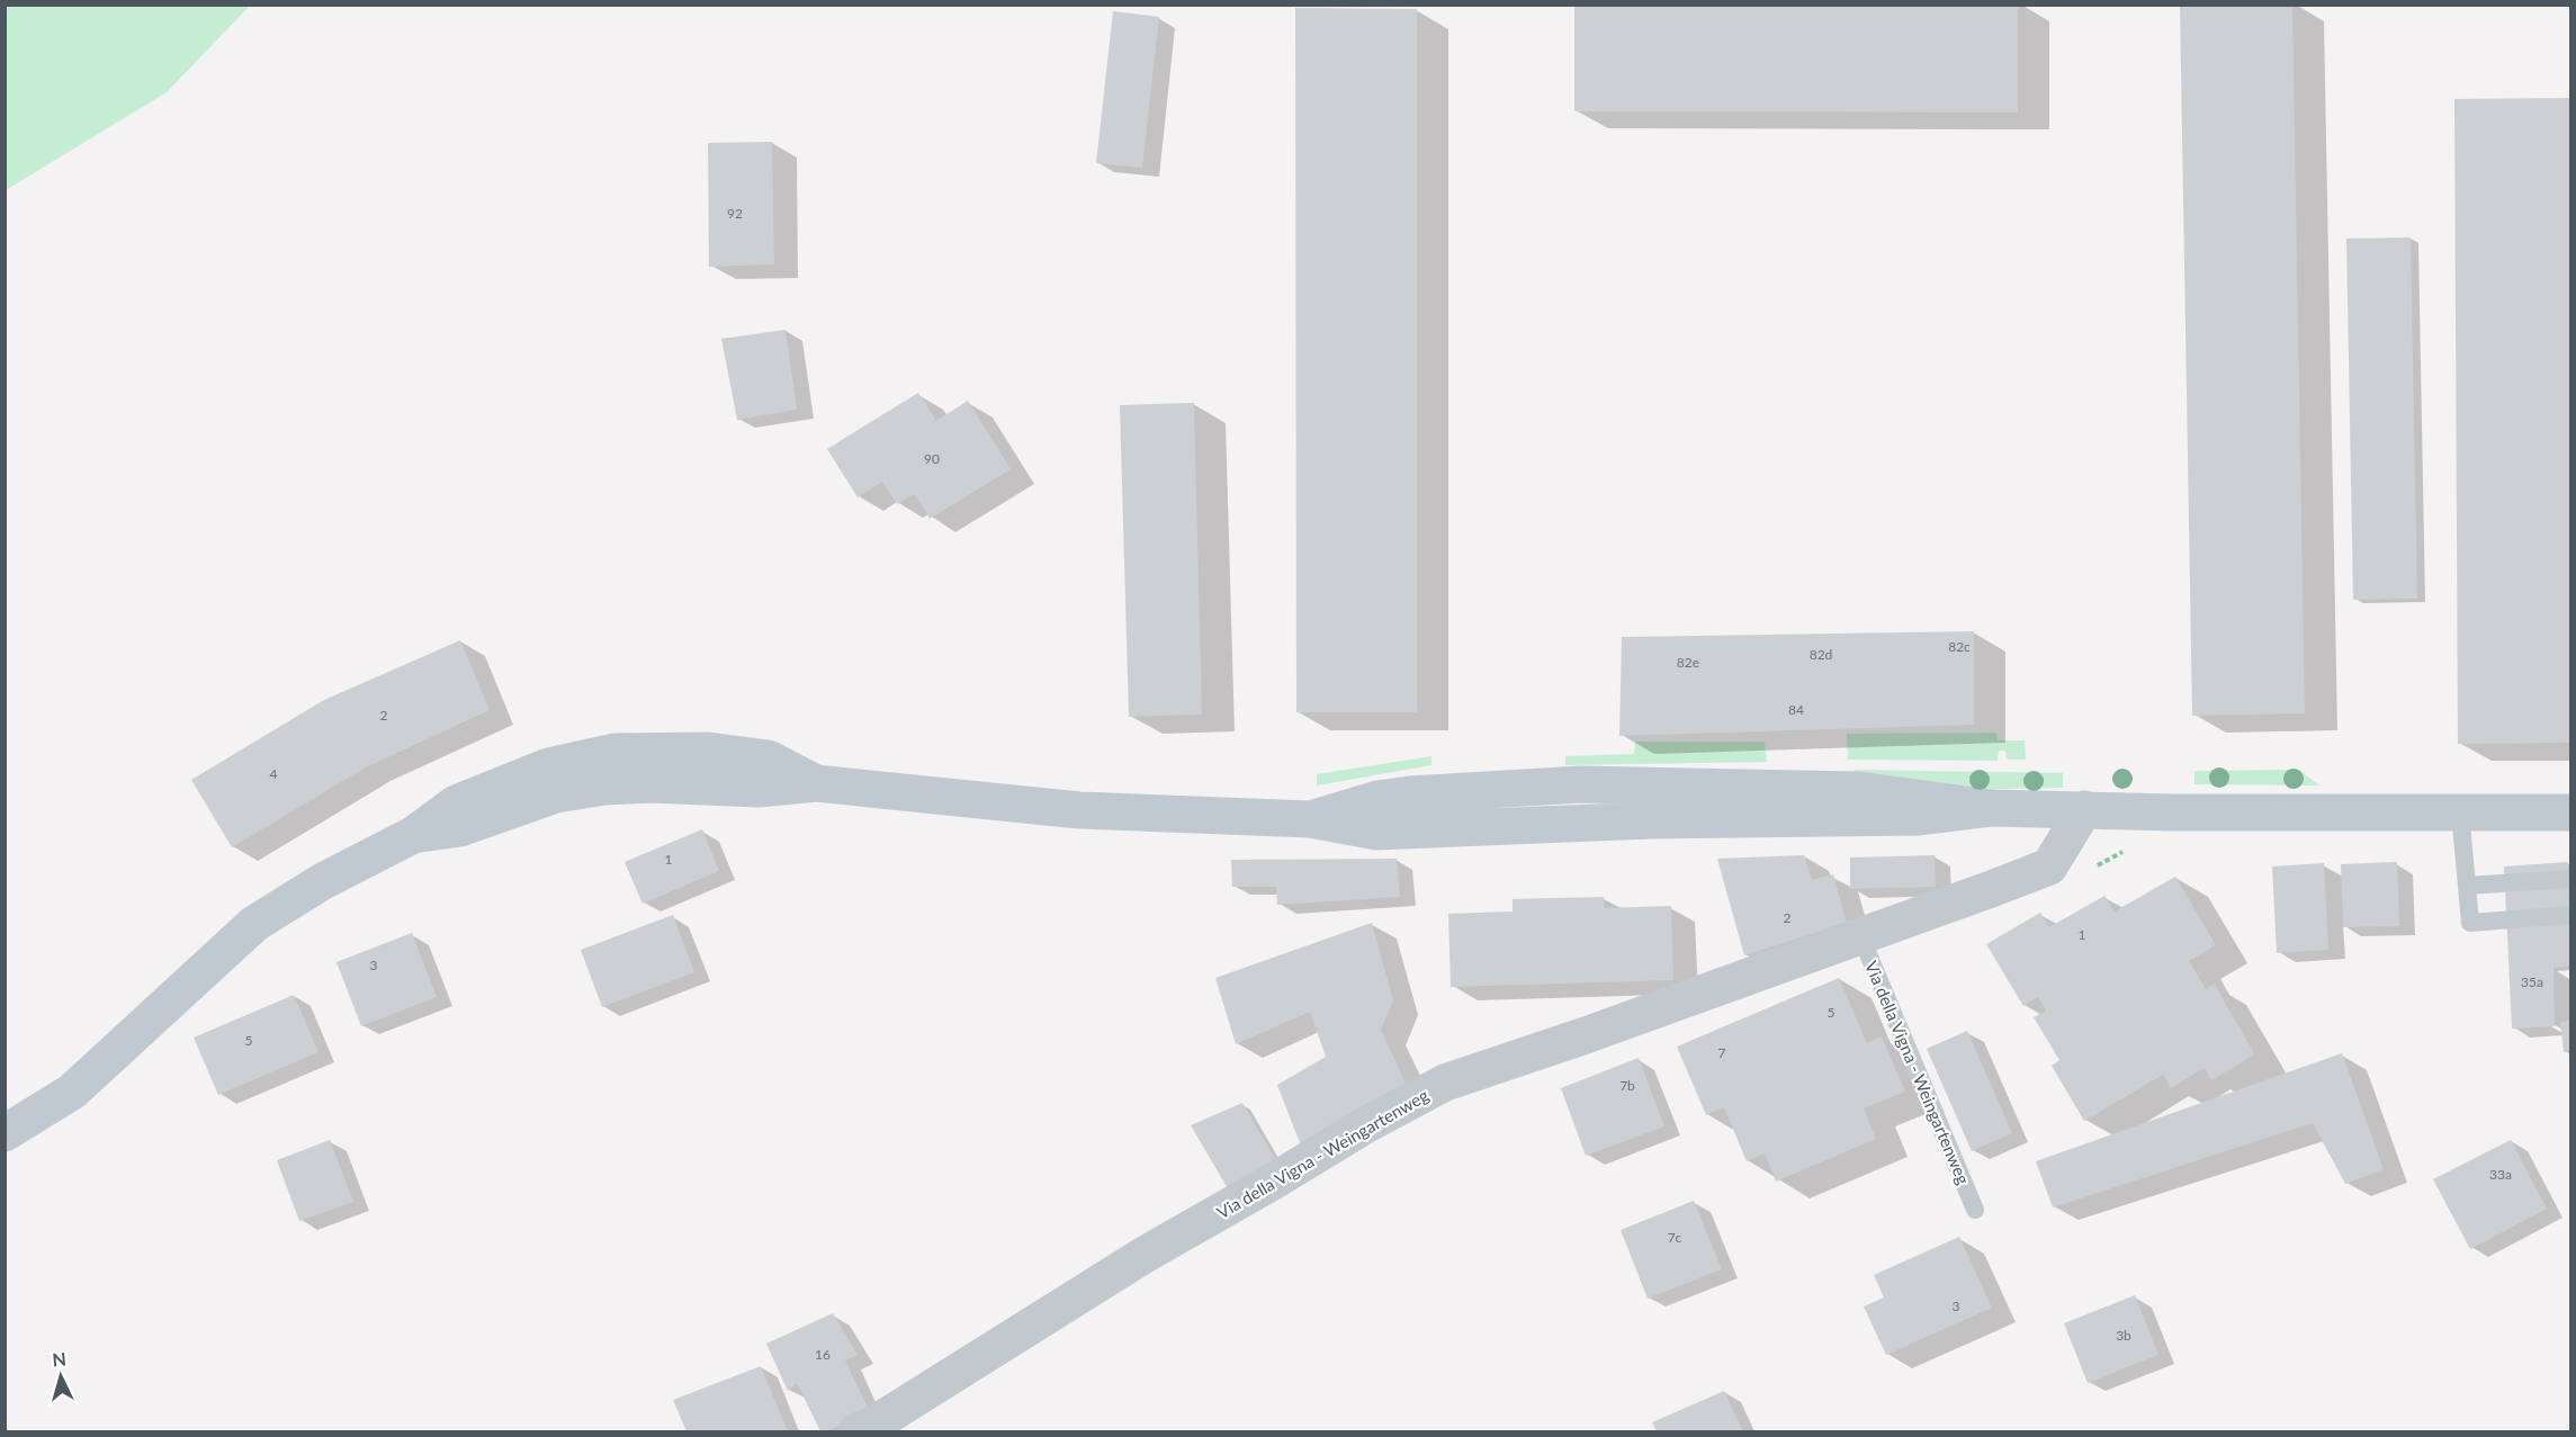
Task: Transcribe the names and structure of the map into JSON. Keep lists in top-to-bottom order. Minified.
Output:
{"streets":{"street":["Via della Vigna - Weingartenweg"]},"house_numbers":["92","90","82c","82d","82e","84","2","4","1","2","1","3","35a","5","5","7","7b","33a","7c","3","3b","16"],"north":"top"}
